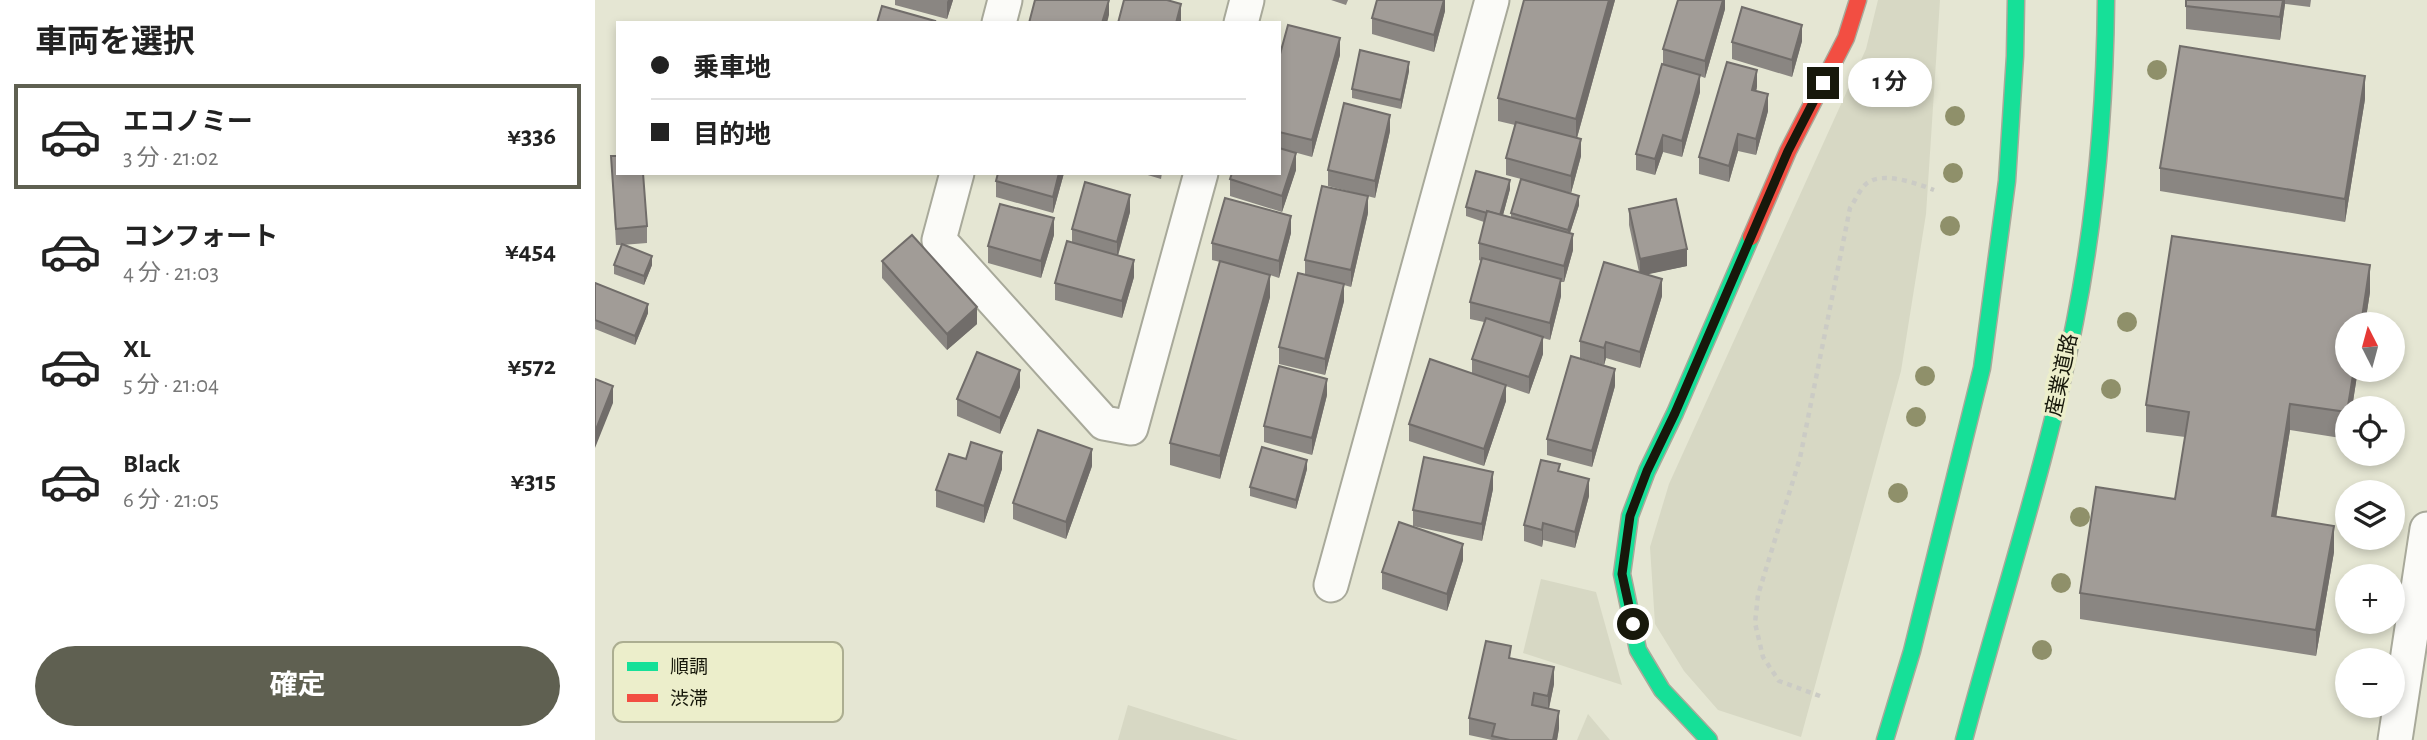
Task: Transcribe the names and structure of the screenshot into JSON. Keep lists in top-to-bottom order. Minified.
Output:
{"streets":{"main road":["産業道路"]},"legend":["順調","渋滞"],"north":"top","page":{"heading":"車両を選択","banner":["乗車地","目的地"],"bubble":"1 分","list":[{"name":"エコノミー","note":"3 分 · 21:02","value":"¥336"},{"name":"コンフォート","note":"4 分 · 21:03","value":"¥454"},{"name":"XL","note":"5 分 · 21:04","value":"¥572"},{"name":"Black","note":"6 分 · 21:05","value":"¥315"}],"map_buttons":["+","−"],"buttons":"確定"}}
